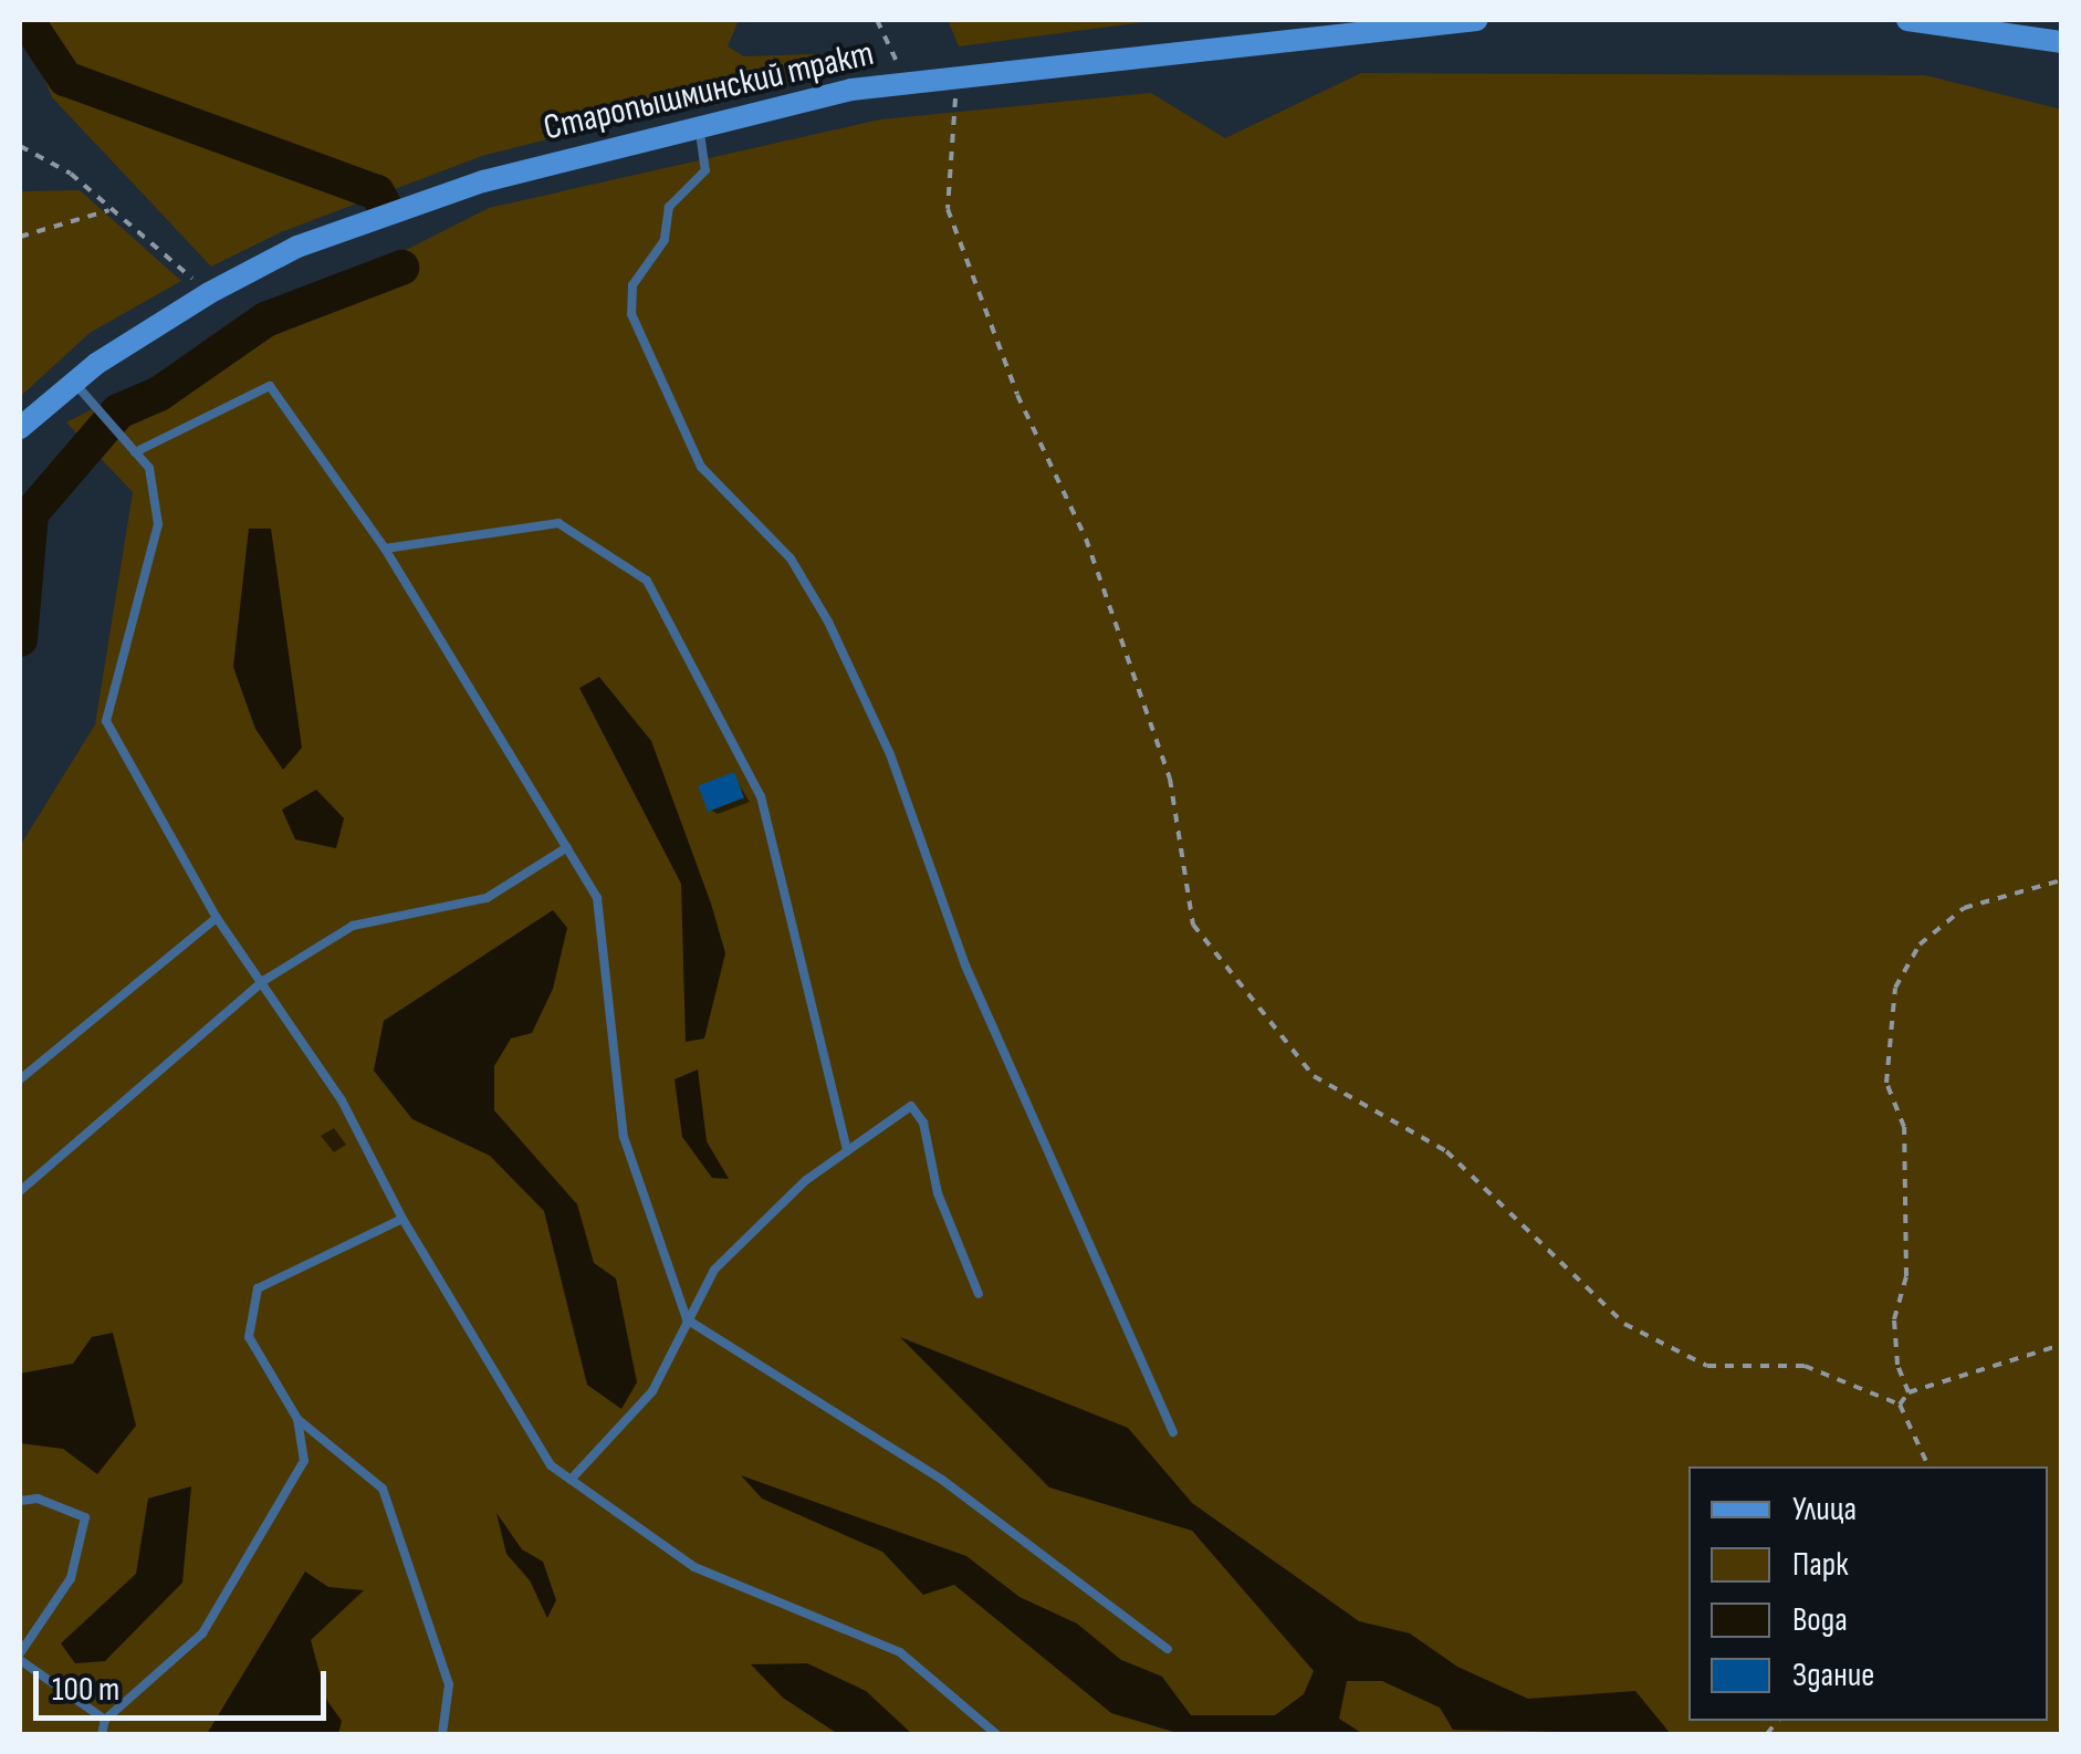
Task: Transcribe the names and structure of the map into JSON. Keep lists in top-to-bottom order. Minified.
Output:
{"streets":{"street":["Старопышминский тракт"]},"legend":["Улица","Парк","Вода","Здание"],"scale_bar":"100 m"}
